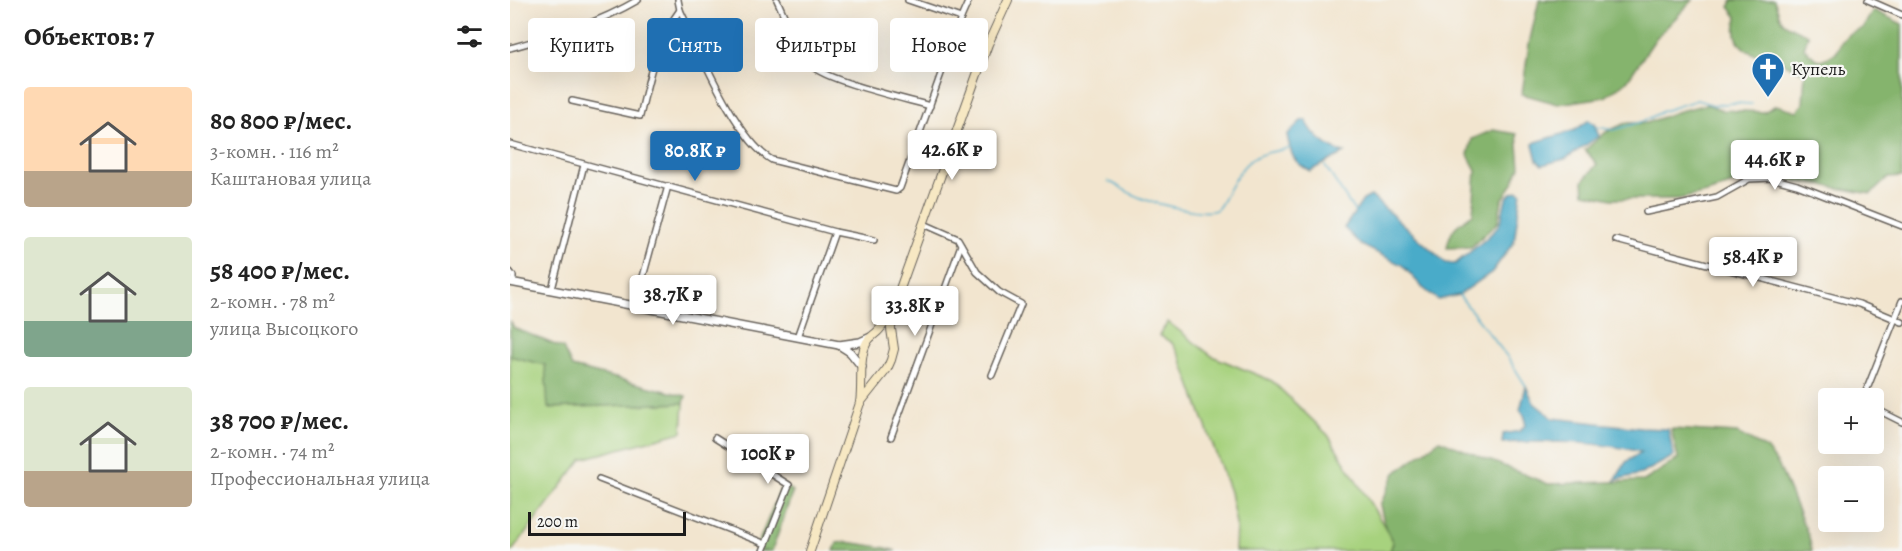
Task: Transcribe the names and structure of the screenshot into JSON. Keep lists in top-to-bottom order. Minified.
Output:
{"places":{"church":["Купель"]},"scale_bar":"200 m","page":{"heading":"Объектов: 7","chip":["Купить","Снять","Фильтры","Новое"],"list":[{"name":"80 800 ₽/мес.","note":"3-комн. · 116 m² · Каштановая улица"},{"name":"58 400 ₽/мес.","note":"2-комн. · 78 m² · улица Высоцкого"},{"name":"38 700 ₽/мес.","note":"2-комн. · 74 m² · Профессиональная улица"}],"price":["42.6K ₽","80.8K ₽","44.6K ₽","58.4K ₽","38.7K ₽","33.8K ₽","100K ₽"],"map_buttons":["+","−"],"scale":"200 m"}}
